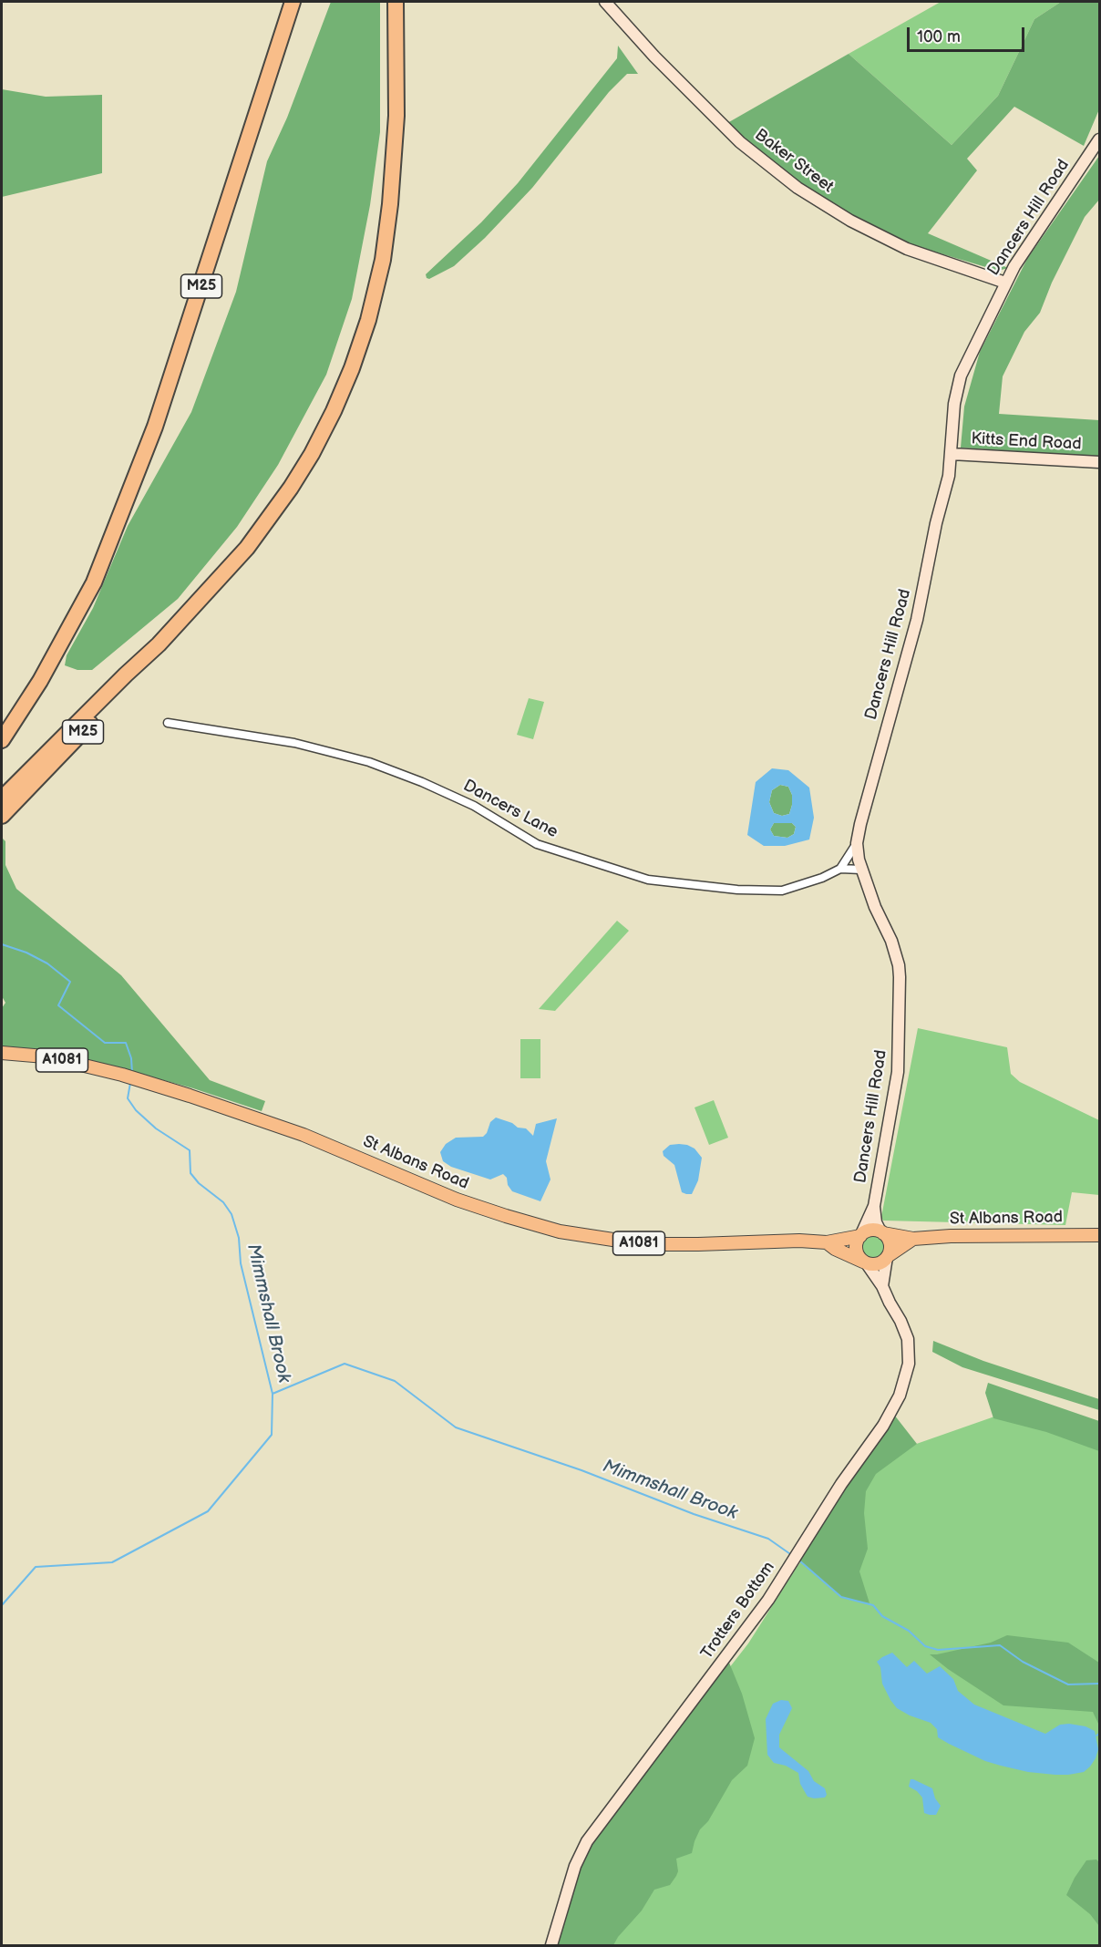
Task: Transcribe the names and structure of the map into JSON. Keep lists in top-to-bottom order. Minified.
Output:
{"streets":{"highway":["M25"],"main road":["A1081","St Albans Road"],"street":["Baker Street","Dancers Hill Road","Kitts End Road","Dancers Lane","Trotters Bottom"]},"crossings":[["Baker Street","Dancers Hill Road"],["Dancers Hill Road","Kitts End Road"],["Dancers Hill Road","Dancers Lane"],["Dancers Hill Road","St Albans Road"],["Dancers Hill Road","Trotters Bottom"],["St Albans Road","Trotters Bottom"]],"water":["Mimmshall Brook"],"scale_bar":"100 m"}
